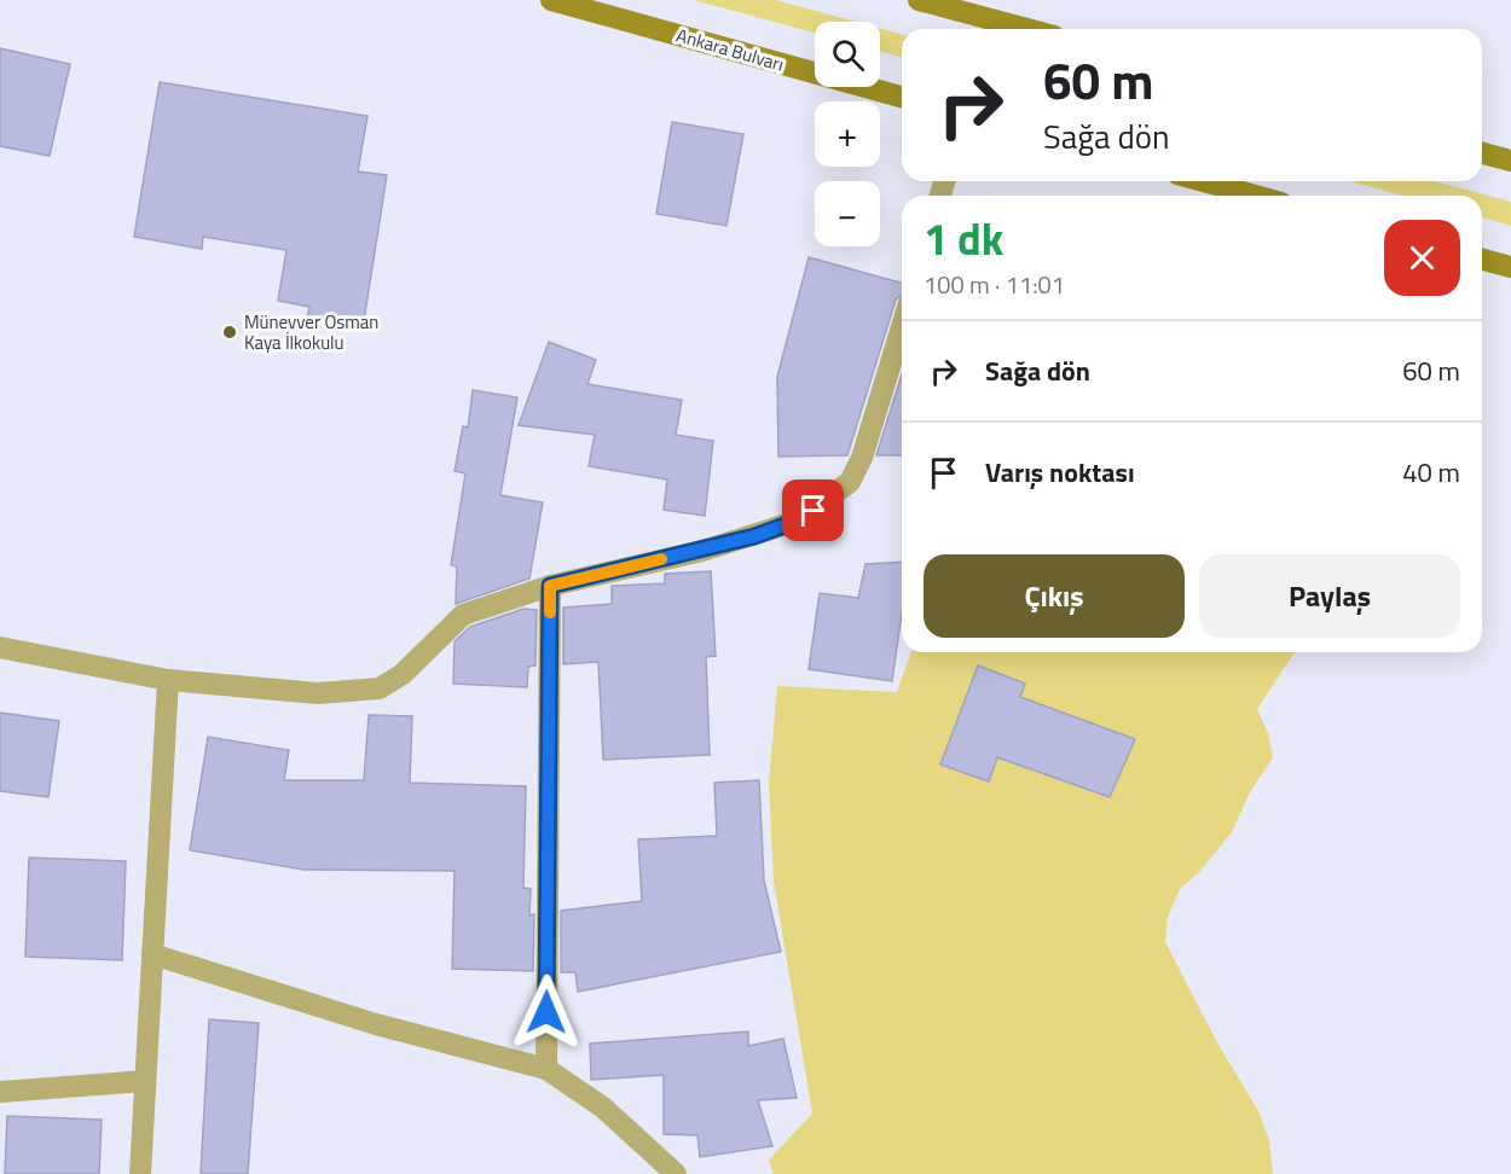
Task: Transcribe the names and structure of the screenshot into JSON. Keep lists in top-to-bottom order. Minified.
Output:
{"streets":{"main road":["Ankara Bulvarı"]},"places":["Münevver Osman Kaya İlkokulu"],"page":{"map_buttons":["+","−"],"turn":["60 m","Sağa dön"],"heading":["1 dk","100 m · 11:01"],"list":[{"name":"Sağa dön","value":"60 m"},{"name":"Varış noktası","value":"40 m"}],"buttons":["Çıkış","Paylaş"]}}
